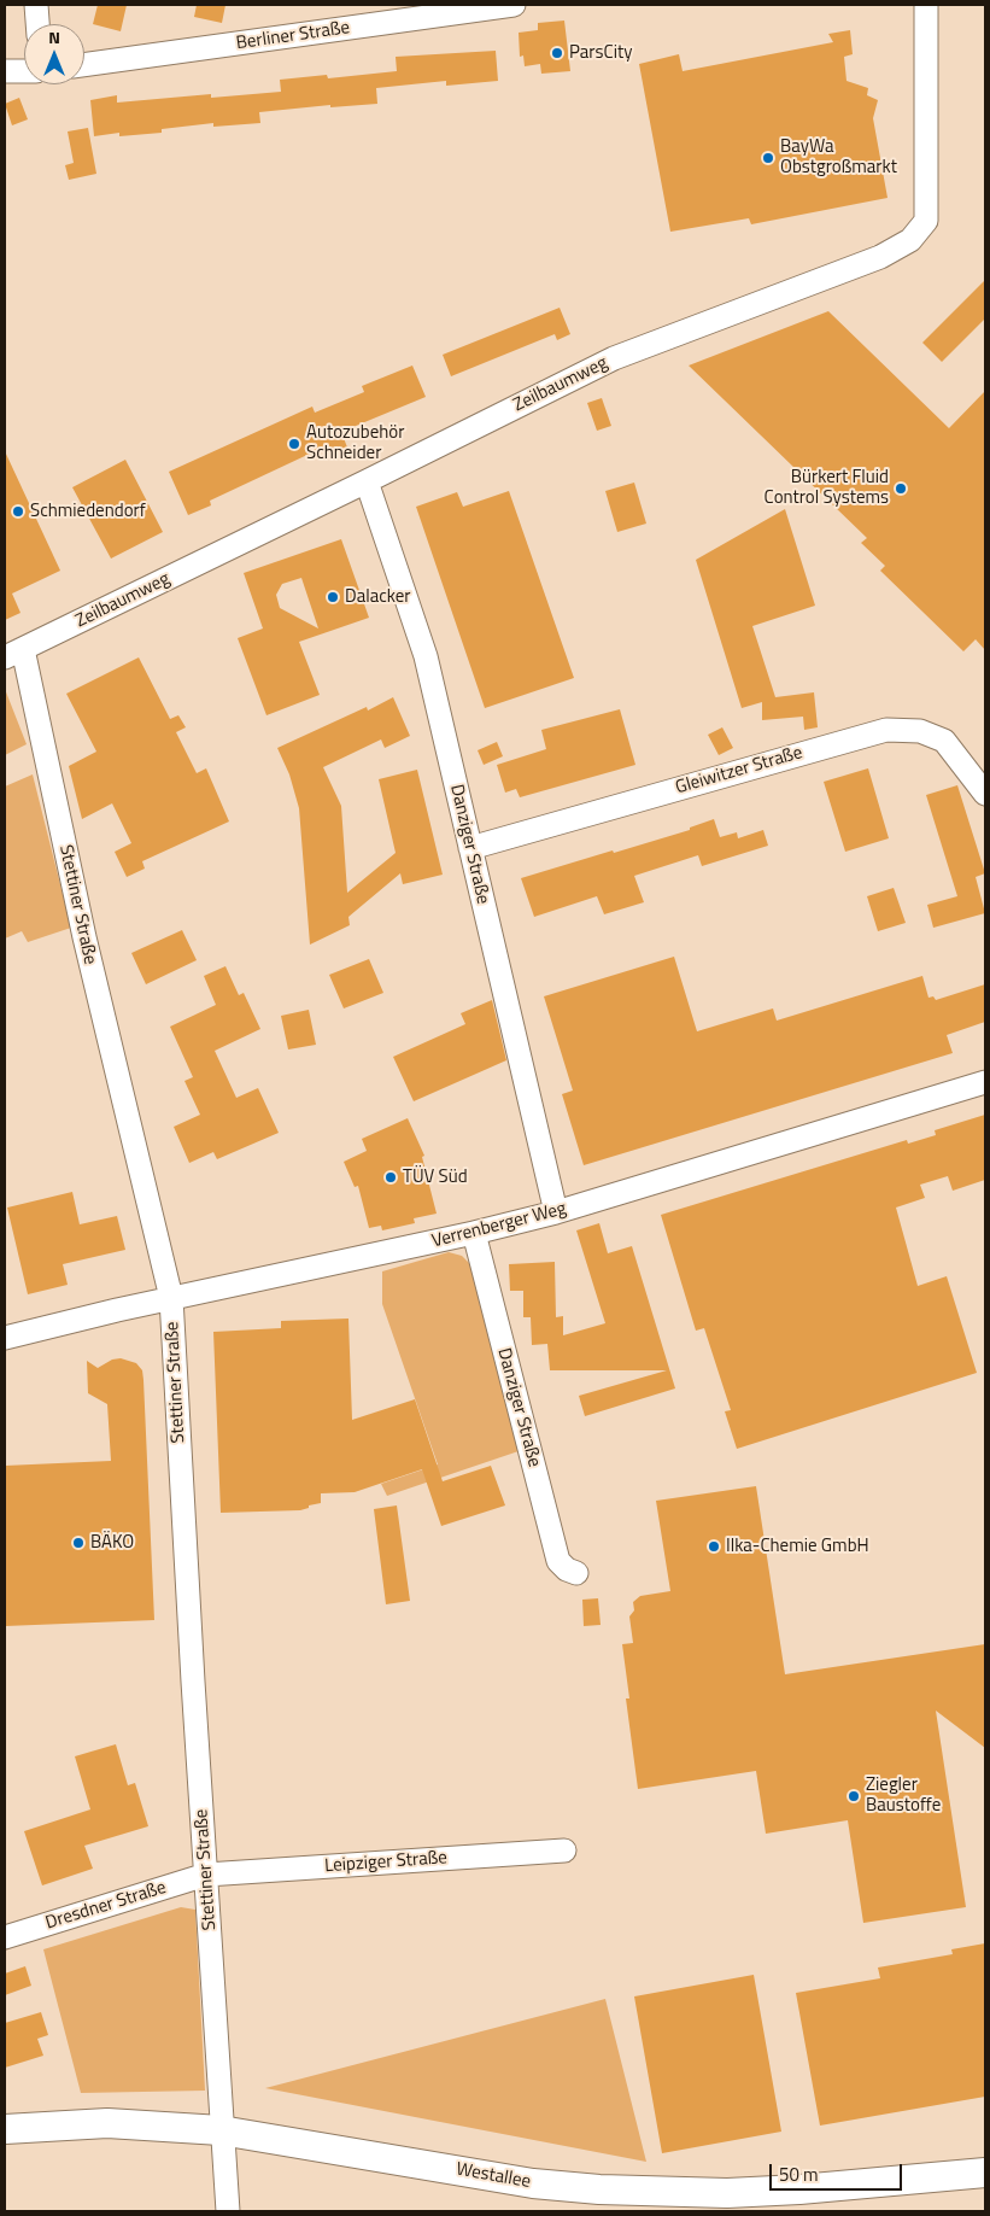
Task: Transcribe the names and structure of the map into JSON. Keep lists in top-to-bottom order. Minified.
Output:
{"streets":{"main road":["Westallee"],"street":["Berliner Straße","Zeilbaumweg","Gleiwitzer Straße","Danziger Straße","Stettiner Straße","Verrenberger Weg","Leipziger Straße","Dresdner Straße"]},"crossings":[["Zeilbaumweg","Danziger Straße"],["Zeilbaumweg","Stettiner Straße"],["Gleiwitzer Straße","Danziger Straße"],["Danziger Straße","Verrenberger Weg"],["Stettiner Straße","Verrenberger Weg"],["Stettiner Straße","Leipziger Straße"],["Stettiner Straße","Dresdner Straße"],["Stettiner Straße","Westallee"],["Leipziger Straße","Dresdner Straße"]],"places":["ParsCity","BayWa Obstgroßmarkt","Autozubehör Schneider","Bürkert Fluid Control Systems","Schmiedendorf","Dalacker","TÜV Süd","BÄKO","Ilka-Chemie GmbH","Ziegler Baustoffe"],"scale_bar":"50 m","north":"top"}
